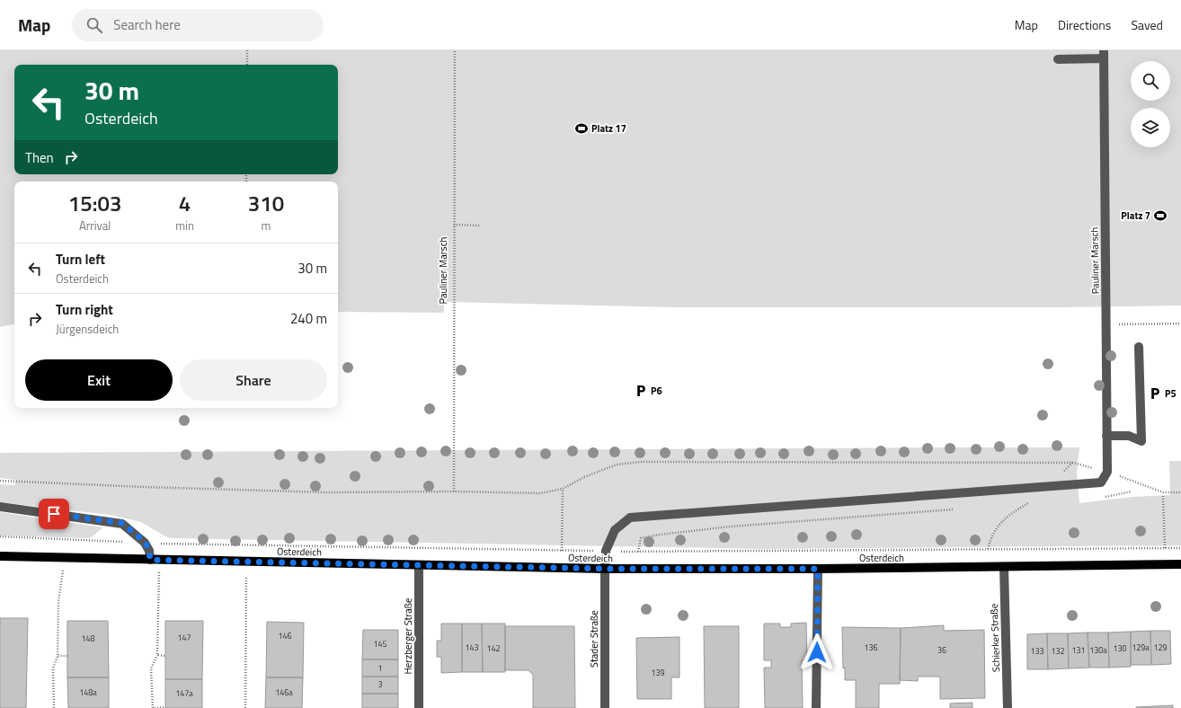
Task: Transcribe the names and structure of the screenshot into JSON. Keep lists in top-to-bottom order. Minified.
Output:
{"streets":{"main road":["Osterdeich"],"street":["Pauliner Marsch","Herzberger Straße","Schierker Straße","Stader Straße"]},"crossings":[["Osterdeich","Herzberger Straße"],["Osterdeich","Schierker Straße"],["Osterdeich","Stader Straße"]],"places":{"sports":["Platz 17","Platz 7"],"parking":["P6","P5"]},"house_numbers":["146","147","148","145","143","136","129a","129","142","130","36","131","130a","133","132","1","139","3","148a","146a","147a"],"page":{"header":"Map","search":"Search here","nav":["Map","Directions","Saved"],"turn":["30 m","Osterdeich"],"then":"Then","eta":["15:03","Arrival","4","min","310","m"],"list":[{"name":"Turn left","note":"Osterdeich","value":"30 m"},{"name":"Turn right","note":"Jürgensdeich","value":"240 m"}],"buttons":["Exit","Share"]}}
